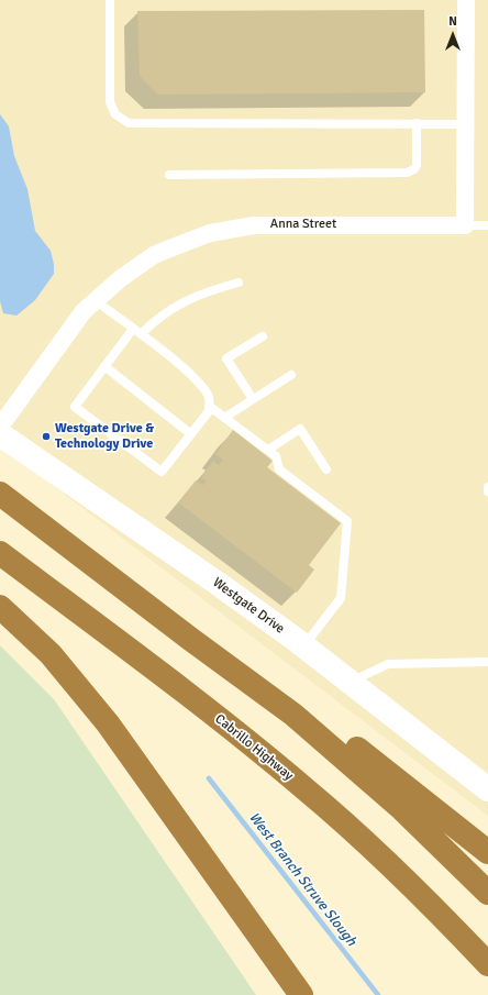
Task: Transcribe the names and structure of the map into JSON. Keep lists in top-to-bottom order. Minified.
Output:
{"streets":{"highway":["Cabrillo Highway"],"street":["Anna Street","Westgate Drive"]},"water":["West Branch Struve Slough"],"places":["Westgate Drive & Technology Drive"],"north":"top"}
